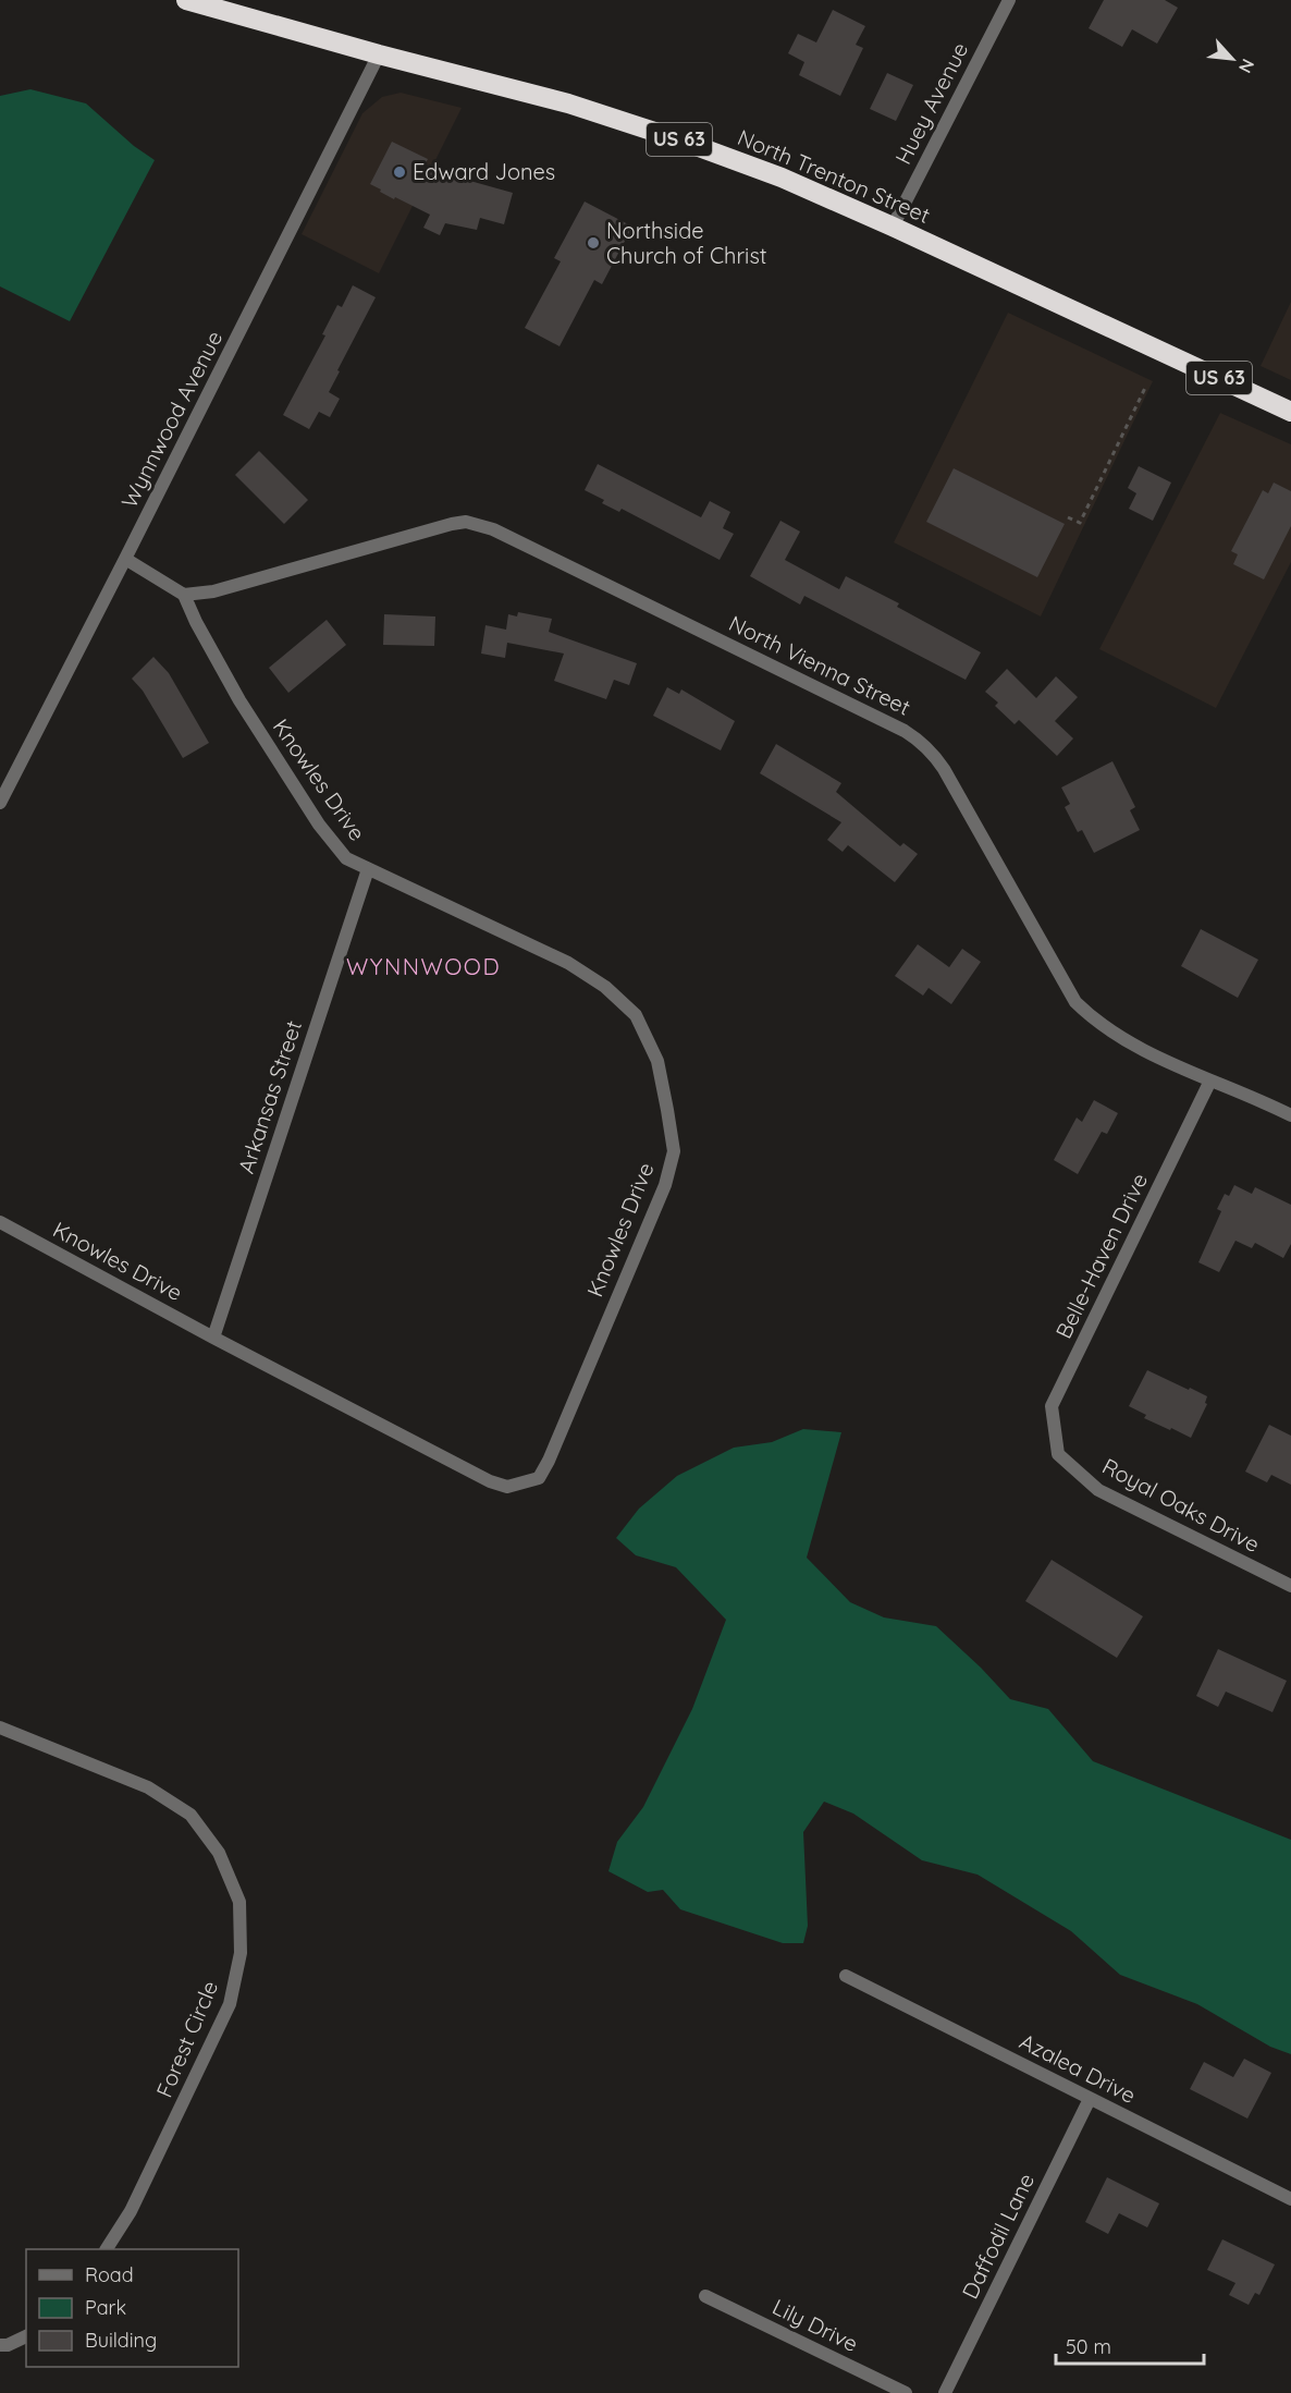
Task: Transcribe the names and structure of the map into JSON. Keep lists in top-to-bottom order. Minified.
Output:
{"streets":{"highway":["US 63","North Trenton Street"],"street":["Huey Avenue","Wynnwood Avenue","North Vienna Street","Knowles Drive","Arkansas Street","Belle-Haven Drive","Royal Oaks Drive","Forest Circle","Azalea Drive","Daffodil Lane","Lily Drive"]},"crossings":[["Huey Avenue","North Trenton Street"],["North Trenton Street","Wynnwood Avenue"],["North Vienna Street","Knowles Drive"],["North Vienna Street","Belle-Haven Drive"],["Knowles Drive","Arkansas Street"],["Belle-Haven Drive","Royal Oaks Drive"],["Azalea Drive","Daffodil Lane"]],"districts":["WYNNWOOD"],"places":["Edward Jones","Northside Church of Christ"],"legend":["Road","Park","Building"],"scale_bar":"50 m","north":"bottom right"}
